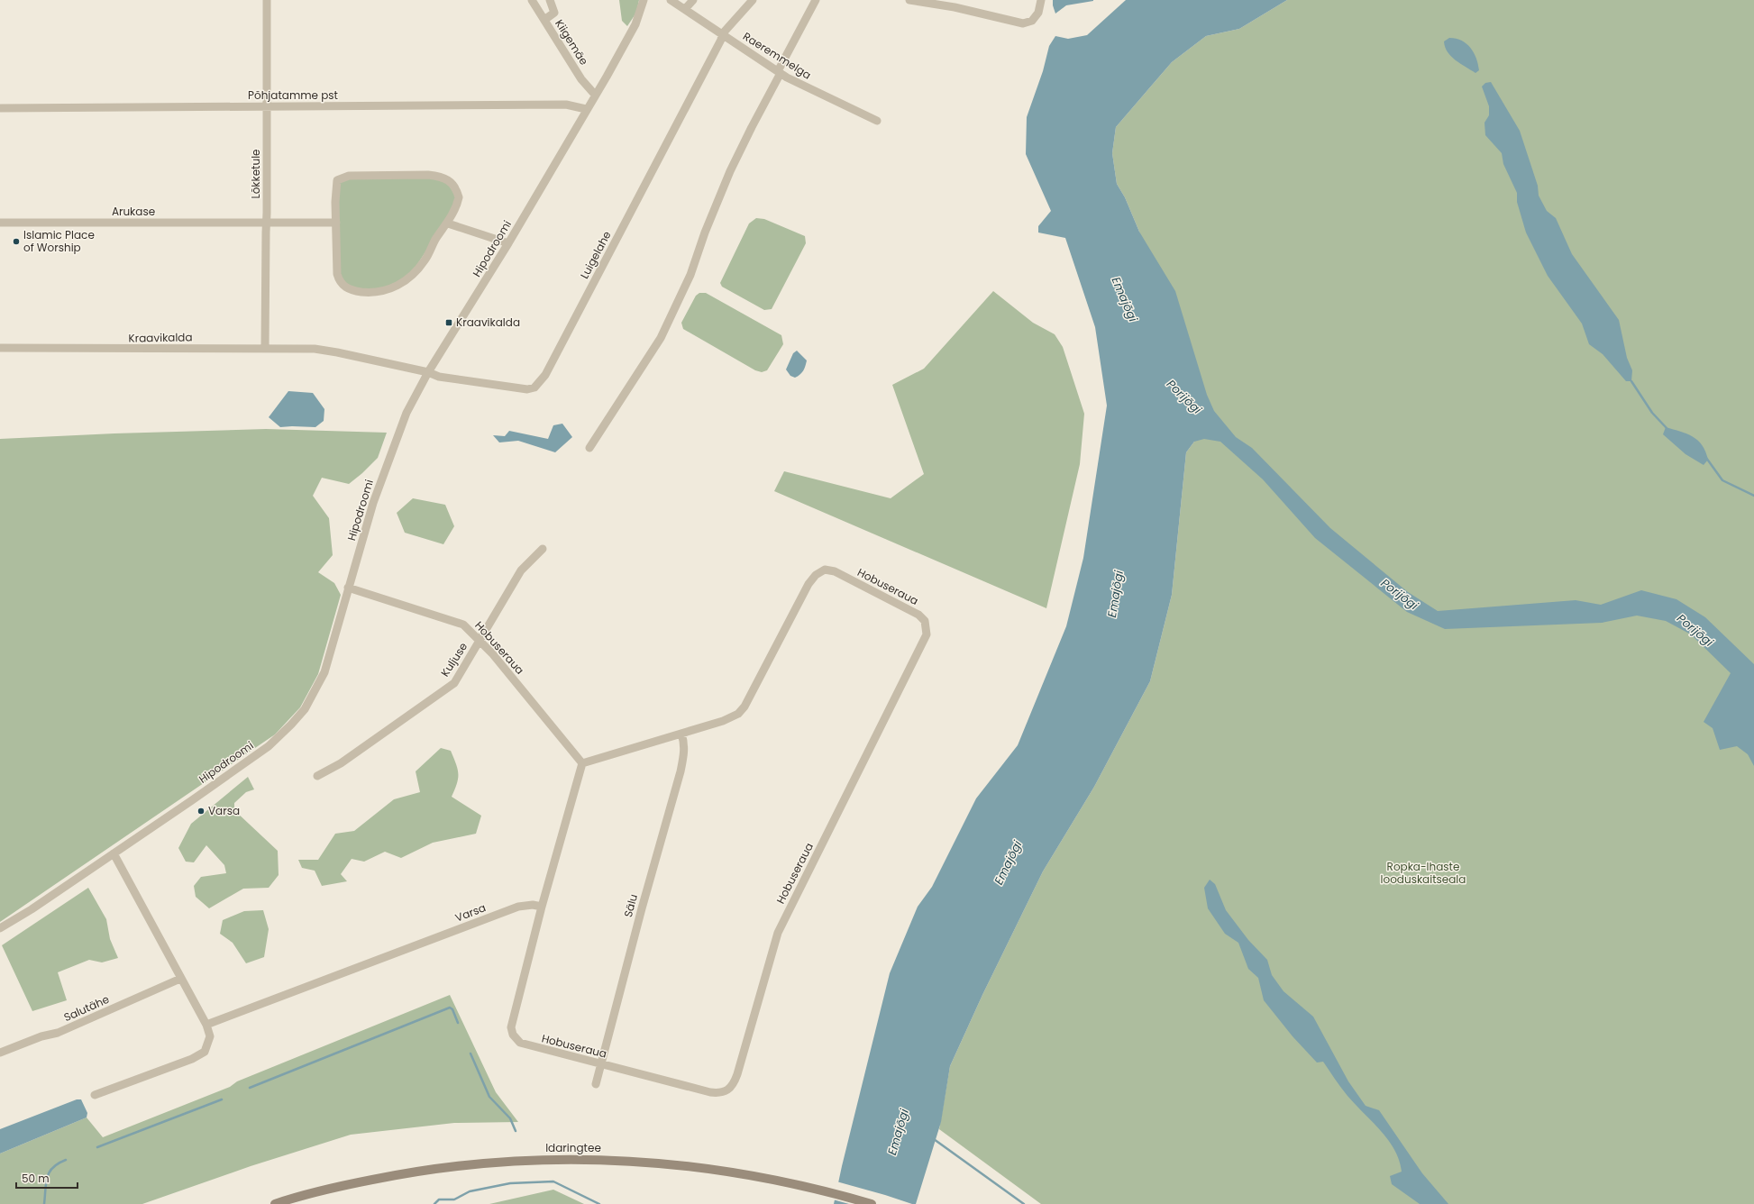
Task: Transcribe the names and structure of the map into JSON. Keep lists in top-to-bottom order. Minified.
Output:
{"streets":{"main road":["Idaringtee"],"street":["Kiigemäe","Raeremmelga","Põhjatamme pst","Lõkketule","Arukase","Hipodroomi","Luigelahe","Kraavikalda","Hobuseraua","Kuljuse","Sälu","Varsa","Salutähe"]},"crossings":[["Kiigemäe","Hipodroomi"],["Raeremmelga","Luigelahe"],["Põhjatamme pst","Lõkketule"],["Põhjatamme pst","Hipodroomi"],["Lõkketule","Arukase"],["Lõkketule","Kraavikalda"],["Hipodroomi","Luigelahe"],["Hipodroomi","Kraavikalda"],["Hipodroomi","Hobuseraua"],["Luigelahe","Kraavikalda"],["Hobuseraua","Kuljuse"],["Hobuseraua","Sälu"],["Hobuseraua","Varsa"]],"water":["Emajõgi","Porijõgi"],"parks":["Ropka-Ihaste looduskaitseala"],"places":{"other":["Islamic Place of Worship","Varsa"],"transit":["Kraavikalda"]},"scale_bar":"50 m"}
